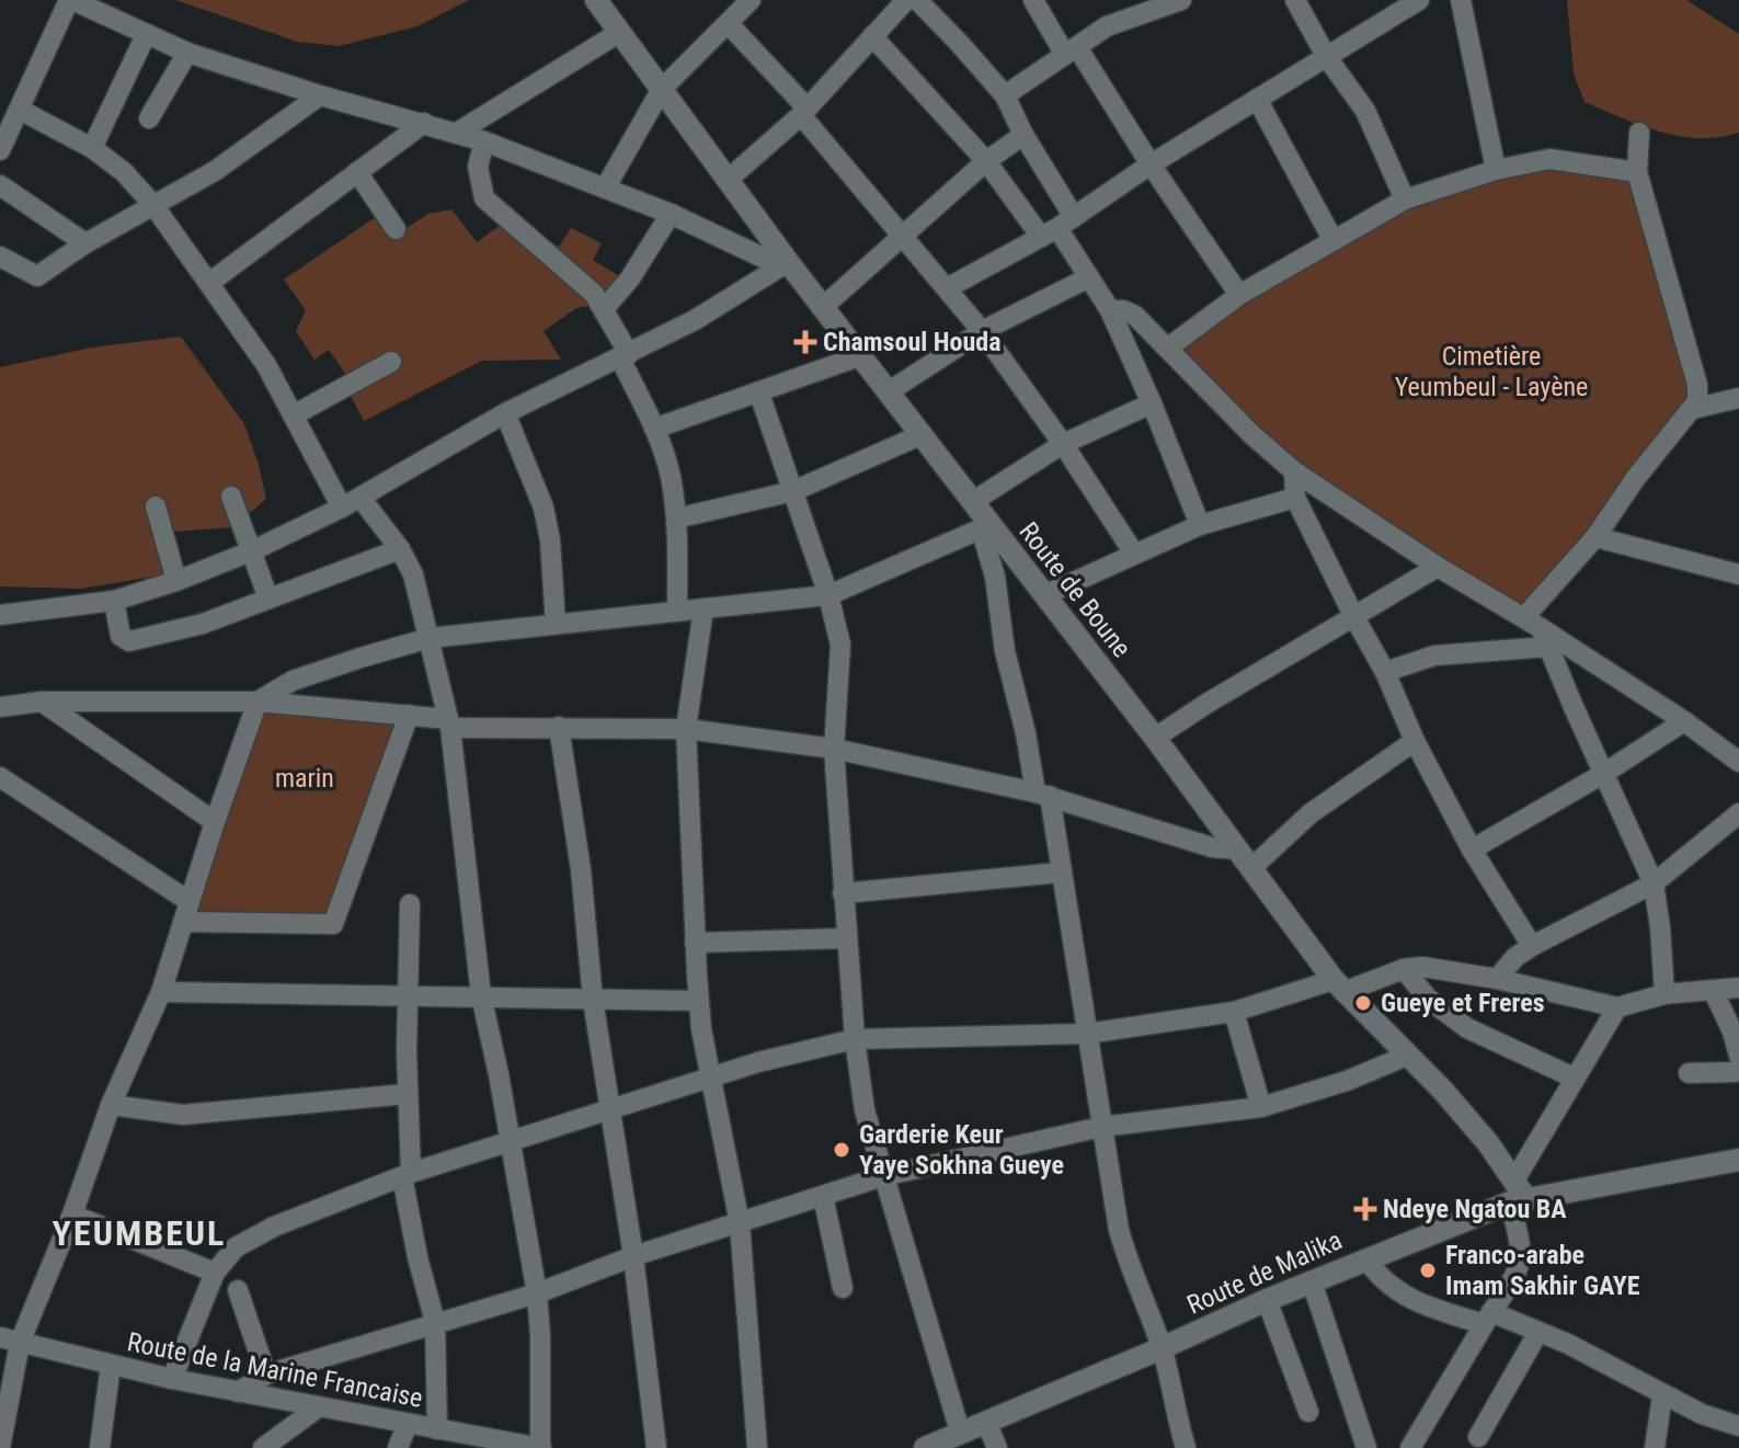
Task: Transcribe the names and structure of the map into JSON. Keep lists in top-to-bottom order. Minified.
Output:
{"streets":{"street":["Route de Boune","Route de Malika","Route de la Marine Francaise"]},"crossings":[["Route de Boune","Route de Malika"]],"districts":["YEUMBEUL"],"parks":["Cimetière Yeumbeul - Layène","marin"],"places":{"health":["Chamsoul Houda","Ndeye Ngatou BA"],"other":["Gueye et Freres","Garderie Keur Yaye Sokhna Gueye","Franco-arabe Imam Sakhir GAYE"]}}
